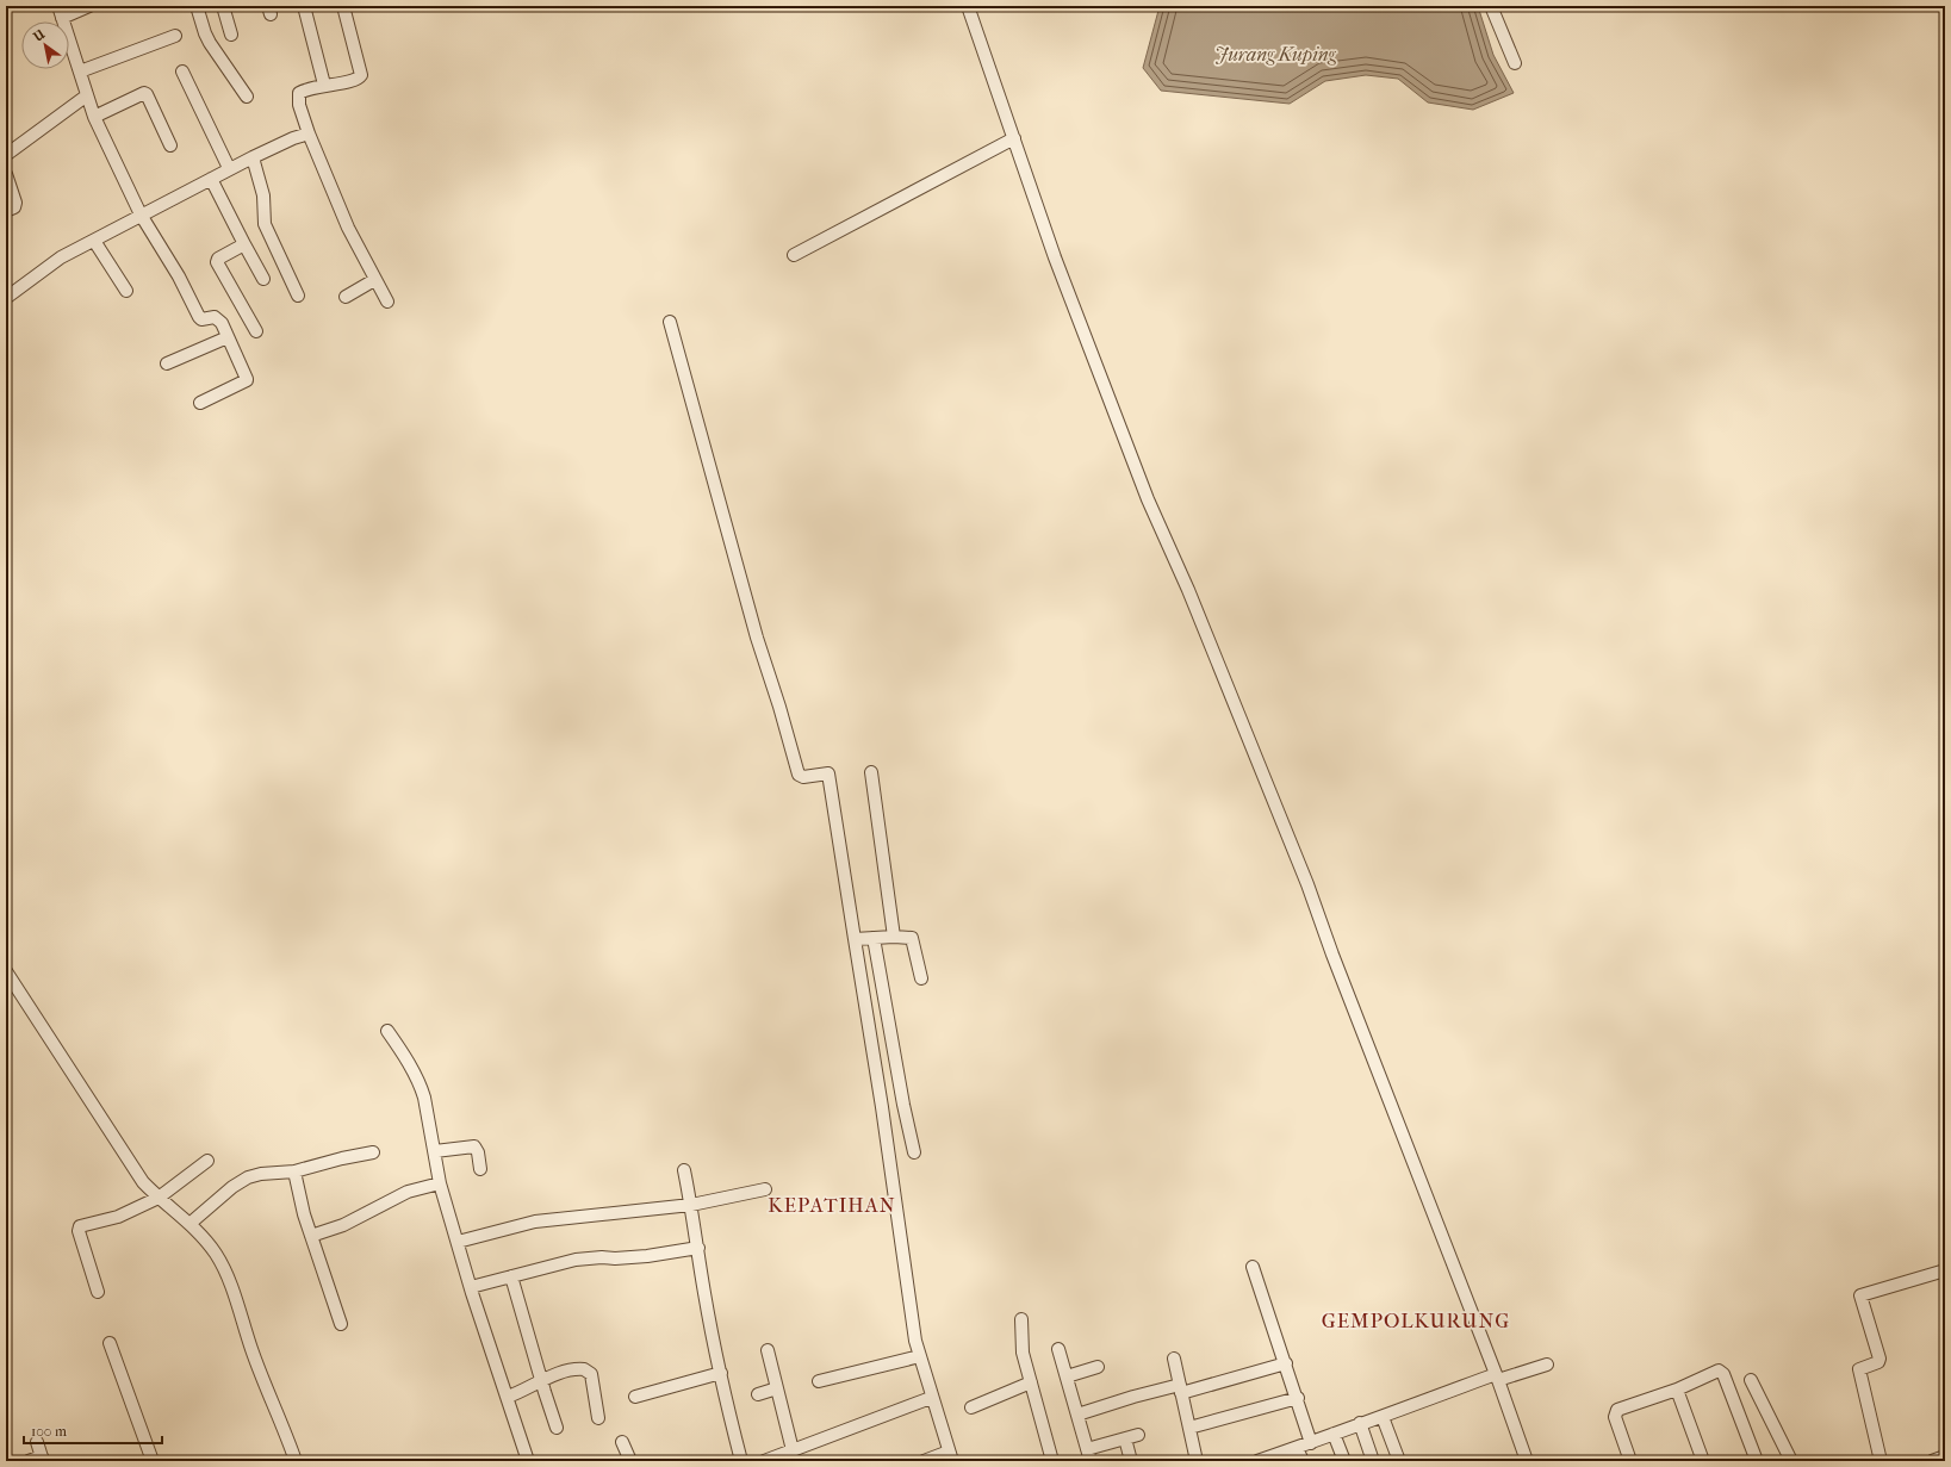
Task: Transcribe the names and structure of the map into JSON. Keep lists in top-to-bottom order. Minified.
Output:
{"districts":["KEPATIHAN","GEMPOLKURUNG"],"water":["Jurang Kuping"],"scale_bar":"100 m","north":"top left"}
